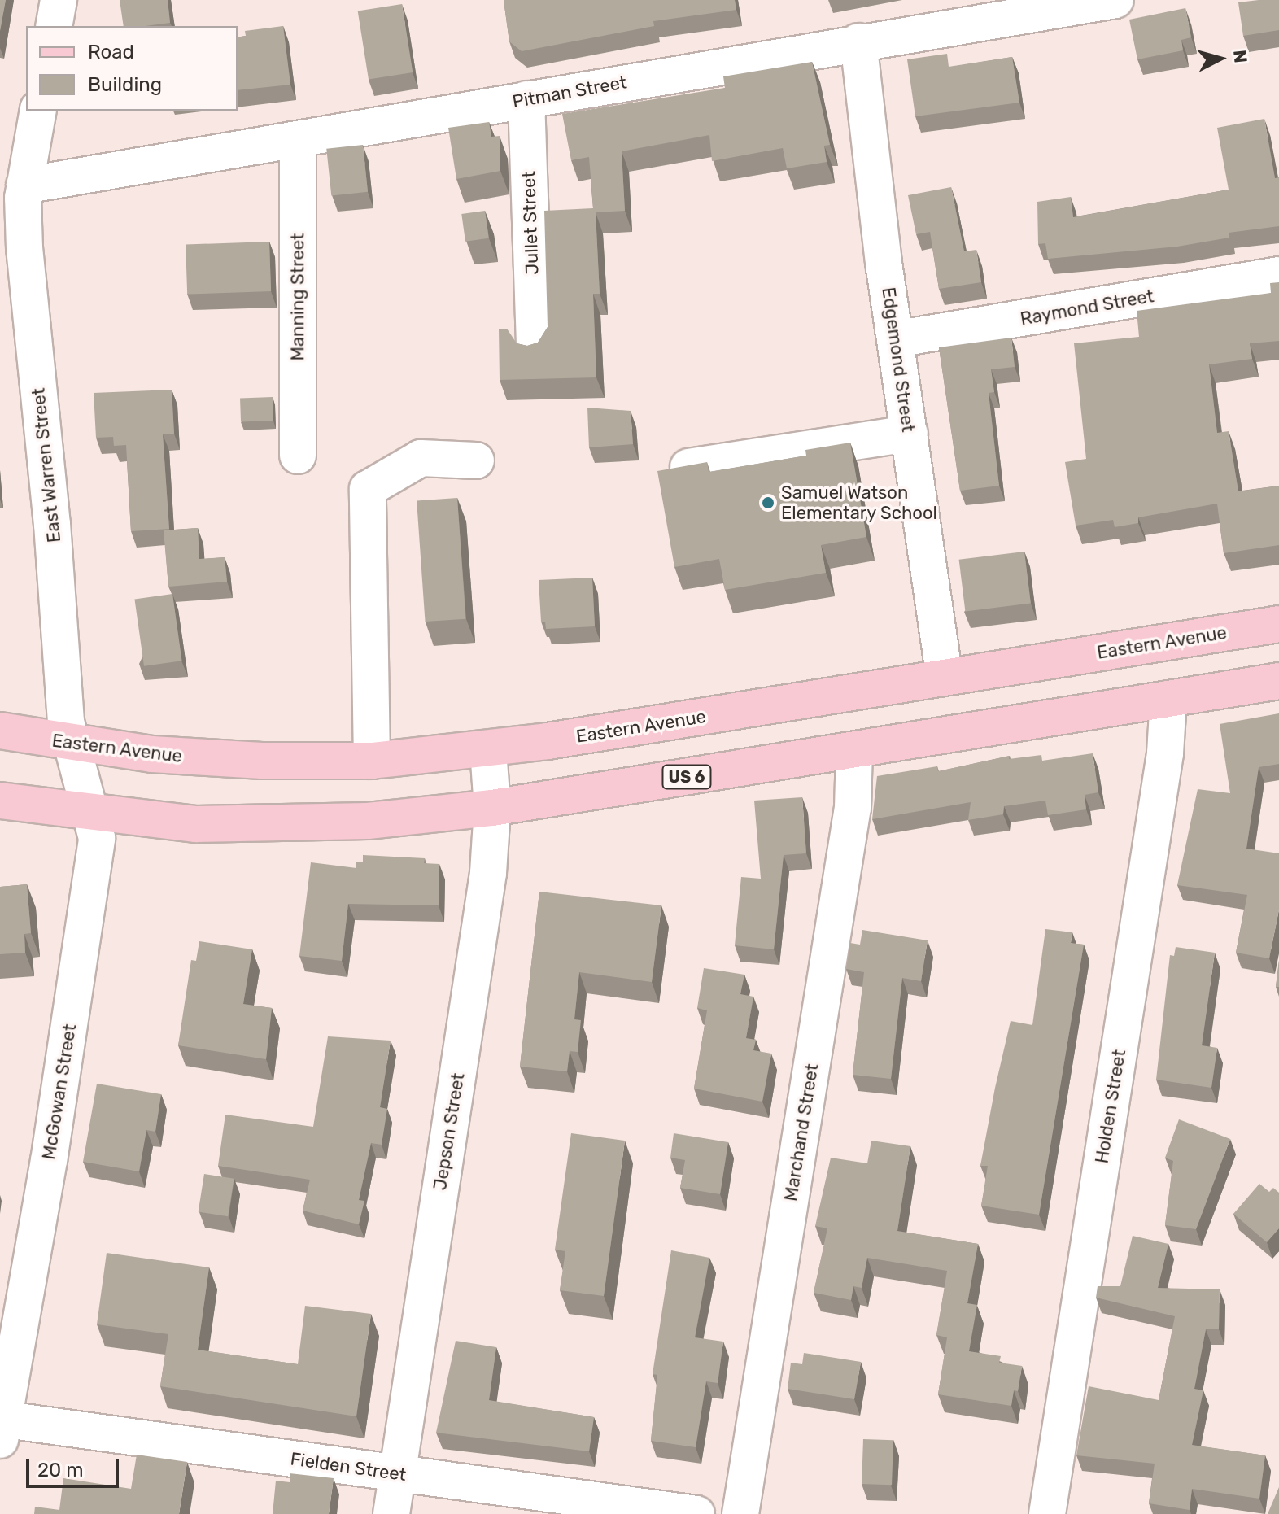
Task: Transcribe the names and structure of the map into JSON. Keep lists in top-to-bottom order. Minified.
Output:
{"streets":{"main road":["Eastern Avenue","US 6"],"street":["Pitman Street","Jullet Street","Manning Street","Raymond Street","Edgemond Street","East Warren Street","McGowan Street","Holden Street","Jepson Street","Marchand Street","Fielden Street"]},"crossings":[["Pitman Street","Jullet Street"],["Pitman Street","Manning Street"],["Pitman Street","Edgemond Street"],["Pitman Street","East Warren Street"],["Raymond Street","Edgemond Street"],["Edgemond Street","Eastern Avenue"],["East Warren Street","Eastern Avenue"],["East Warren Street","McGowan Street"],["Eastern Avenue","McGowan Street"],["Eastern Avenue","Jepson Street"],["US 6","McGowan Street"],["US 6","Holden Street"],["US 6","Jepson Street"],["US 6","Marchand Street"],["McGowan Street","Fielden Street"],["Jepson Street","Fielden Street"]],"places":["Samuel Watson Elementary School"],"legend":["Road","Building"],"scale_bar":"20 m","north":"right"}
